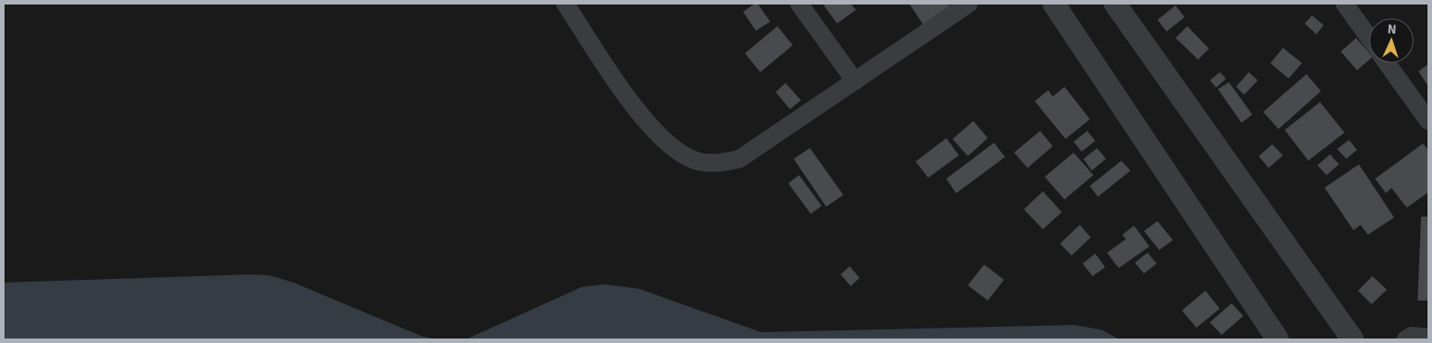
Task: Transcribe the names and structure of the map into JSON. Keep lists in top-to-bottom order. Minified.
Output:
{"north":"top"}
